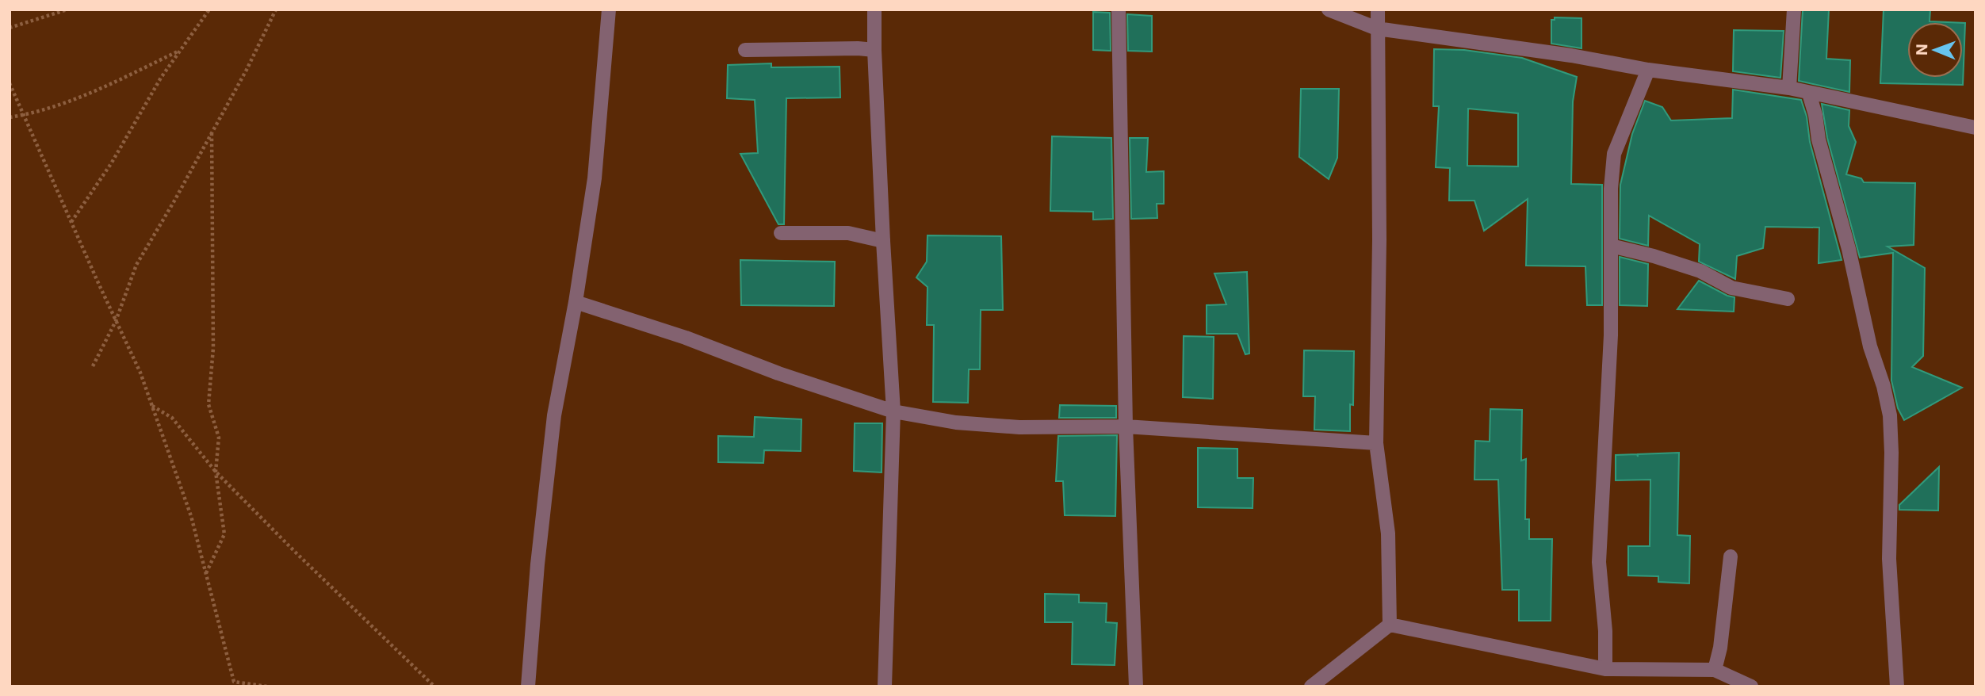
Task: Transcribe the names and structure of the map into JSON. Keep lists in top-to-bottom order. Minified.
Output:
{"north":"left"}
